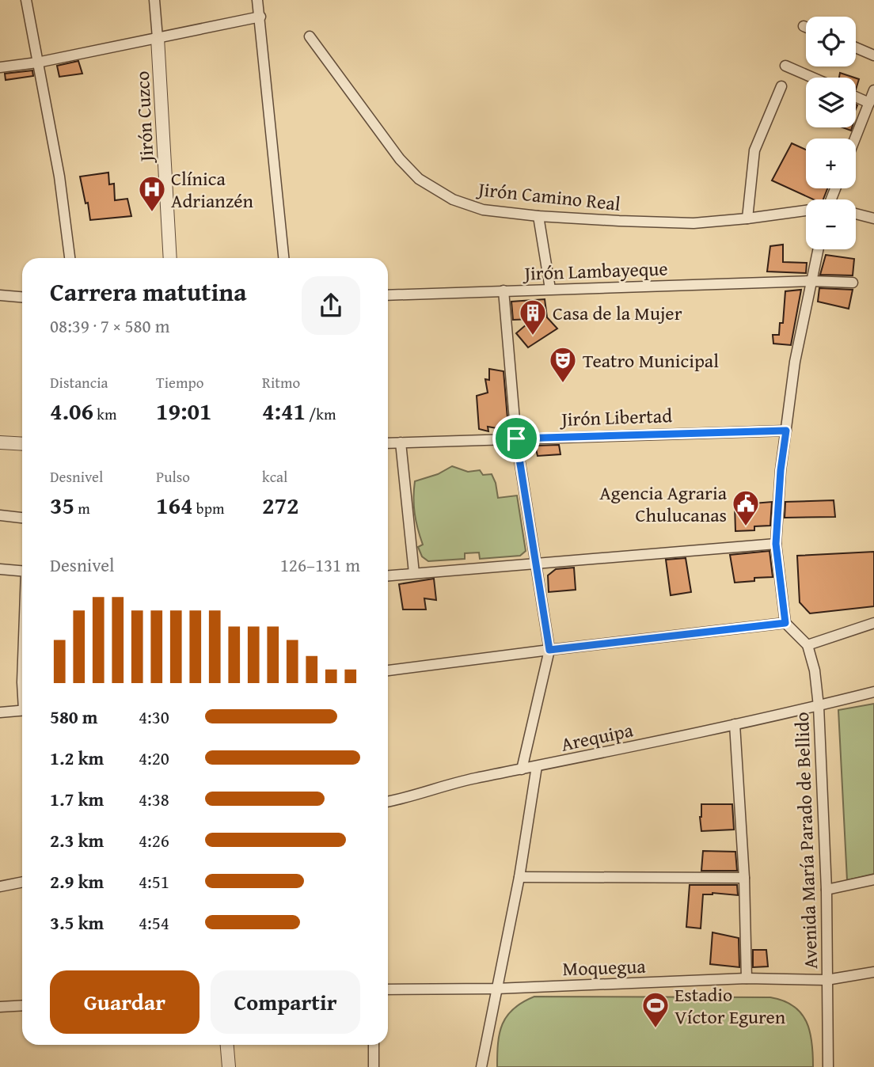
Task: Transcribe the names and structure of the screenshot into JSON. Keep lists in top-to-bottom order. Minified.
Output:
{"streets":{"street":["Jirón Cuzco","Jirón Camino Real","Jirón Lambayeque","Jirón Libertad","Arequipa","Avenida María Parado de Bellido","Moquegua"]},"crossings":[["Arequipa","Avenida María Parado de Bellido"],["Avenida María Parado de Bellido","Moquegua"]],"places":{"hospital":["Clínica Adrianzén"],"building":["Casa de la Mujer"],"theatre":["Teatro Municipal"],"public building":["Agencia Agraria Chulucanas"],"sports":["Estadio Víctor Eguren"]},"page":{"map_buttons":["+","−"],"heading":["Carrera matutina","08:39 · 7 × 580 m"],"stats":[["Distancia","4.06 km"],["Tiempo","19:01"],["Ritmo","4:41 /km"],["Desnivel","35 m"],["Pulso","164 bpm"],["kcal","272"]],"chart":["Desnivel","126–131 m"],"list":[{"name":"580 m","note":"4:30"},{"name":"1.2 km","note":"4:20"},{"name":"1.7 km","note":"4:38"},{"name":"2.3 km","note":"4:26"},{"name":"2.9 km","note":"4:51"},{"name":"3.5 km","note":"4:54"}],"buttons":["Guardar","Compartir"]}}
